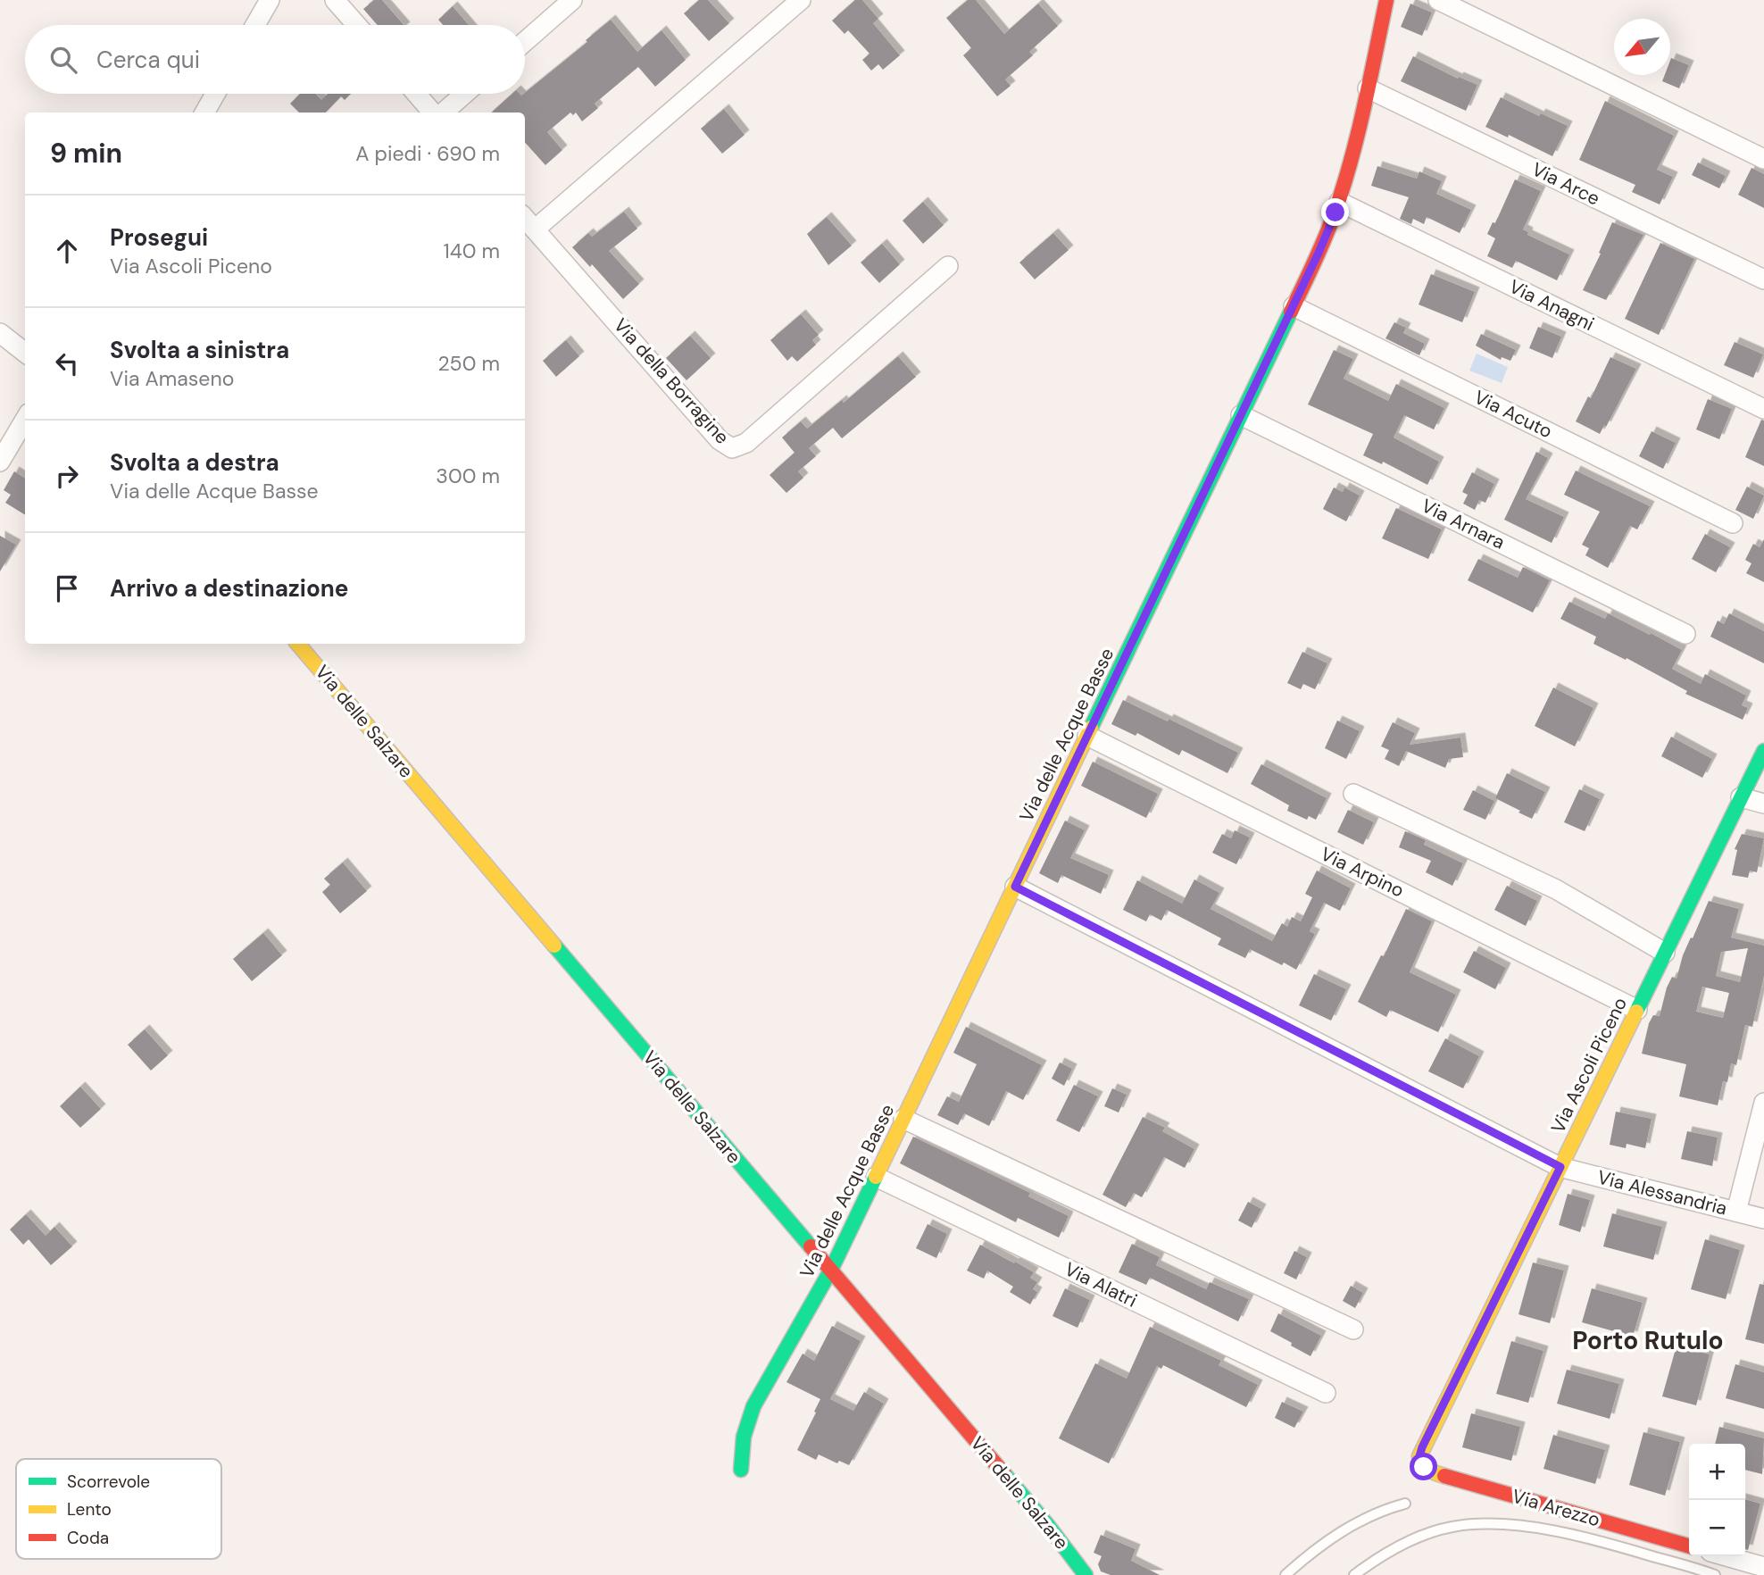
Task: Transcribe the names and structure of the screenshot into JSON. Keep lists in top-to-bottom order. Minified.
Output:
{"streets":{"street":["Via Arce","Via Anagni","Via della Borragine","Via Acuto","Via Arnara","Via delle Salzare","Via delle Acque Basse","Via Arpino","Via Ascoli Piceno","Via Alessandria","Via Alatri","Via Arezzo"]},"crossings":[["Via Arce","Via delle Acque Basse"],["Via Anagni","Via delle Acque Basse"],["Via Acuto","Via delle Acque Basse"],["Via Arnara","Via delle Acque Basse"],["Via delle Salzare","Via delle Acque Basse"],["Via delle Acque Basse","Via Arpino"],["Via delle Acque Basse","Via Alessandria"],["Via delle Acque Basse","Via Alatri"],["Via Arpino","Via Ascoli Piceno"],["Via Ascoli Piceno","Via Alessandria"],["Via Ascoli Piceno","Via Arezzo"]],"districts":["Porto Rutulo"],"legend":["Scorrevole","Lento","Coda"],"north":"bottom left","page":{"search":"Cerca qui","heading":["9 min","A piedi · 690 m"],"list":[["Prosegui","Via Ascoli Piceno","140 m"],["Svolta a sinistra","Via Amaseno","250 m"],["Svolta a destra","Via delle Acque Basse","300 m"],"Arrivo a destinazione"],"map_buttons":["+","−"]}}
